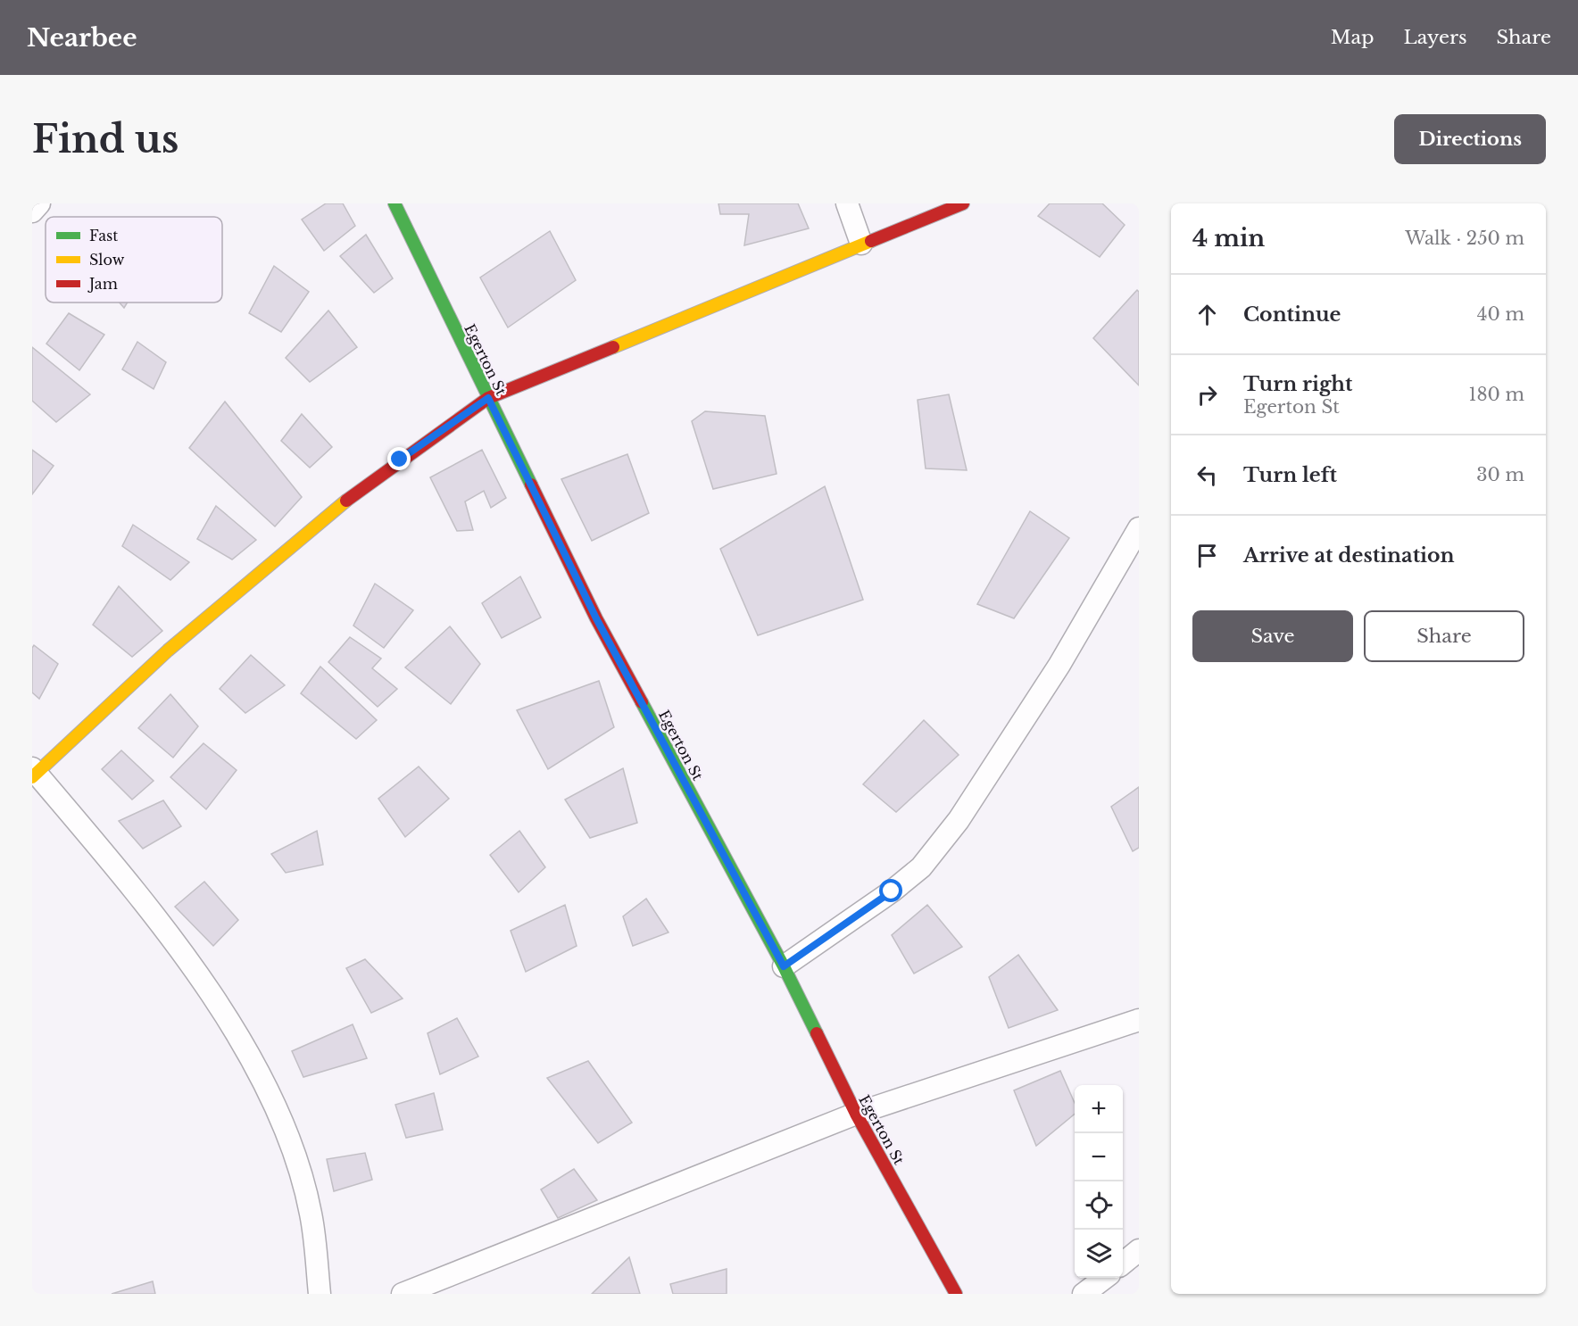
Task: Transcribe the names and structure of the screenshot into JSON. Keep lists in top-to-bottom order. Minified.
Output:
{"streets":{"street":["Egerton St"]},"legend":["Fast","Slow","Jam"],"page":{"header":"Nearbee","nav":["Map","Layers","Share"],"buttons":["Directions",["Save","Share"]],"title":"Find us","heading":["4 min","Walk · 250 m"],"list":[["Continue","40 m"],["Turn right","Egerton St","180 m"],["Turn left","30 m"],"Arrive at destination"],"map_buttons":["+","−"]}}
